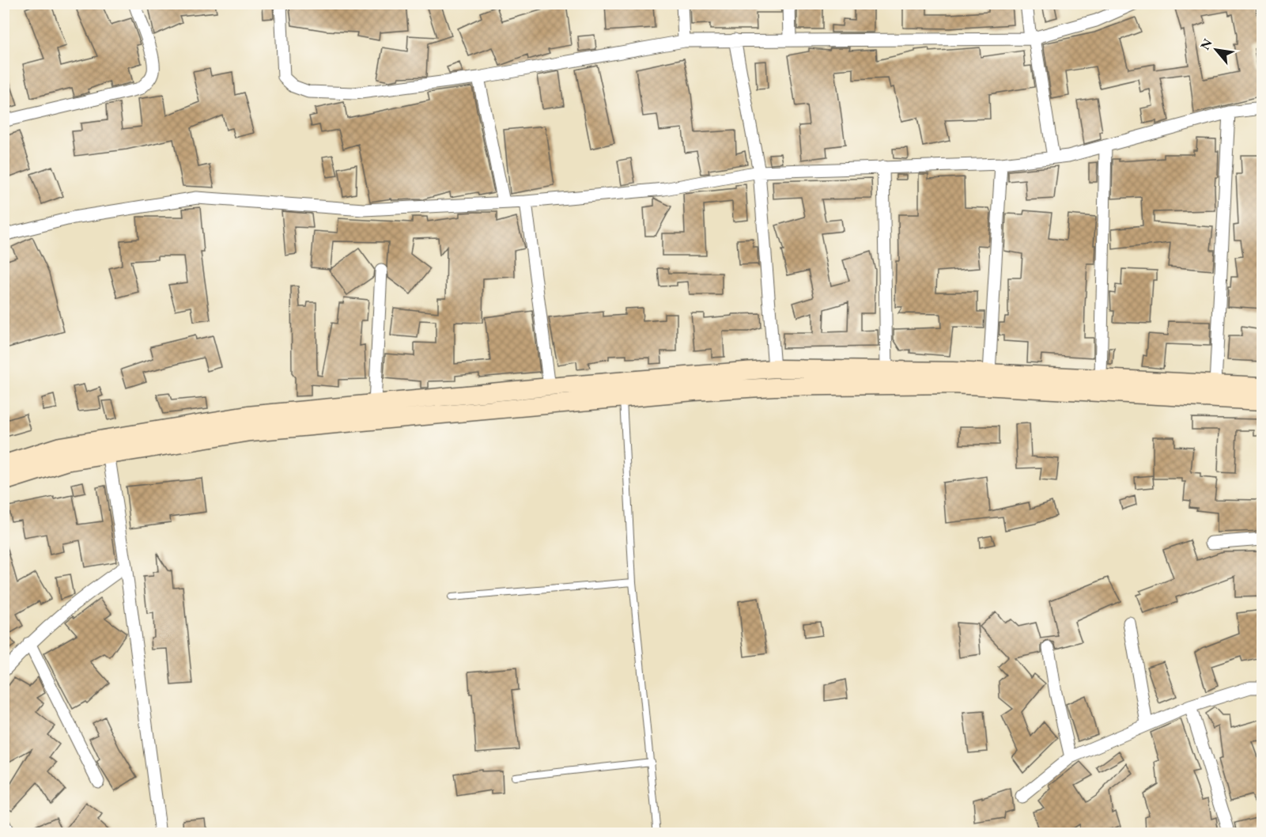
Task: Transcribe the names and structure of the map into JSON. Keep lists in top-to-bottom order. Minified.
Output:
{"north":"top left"}
